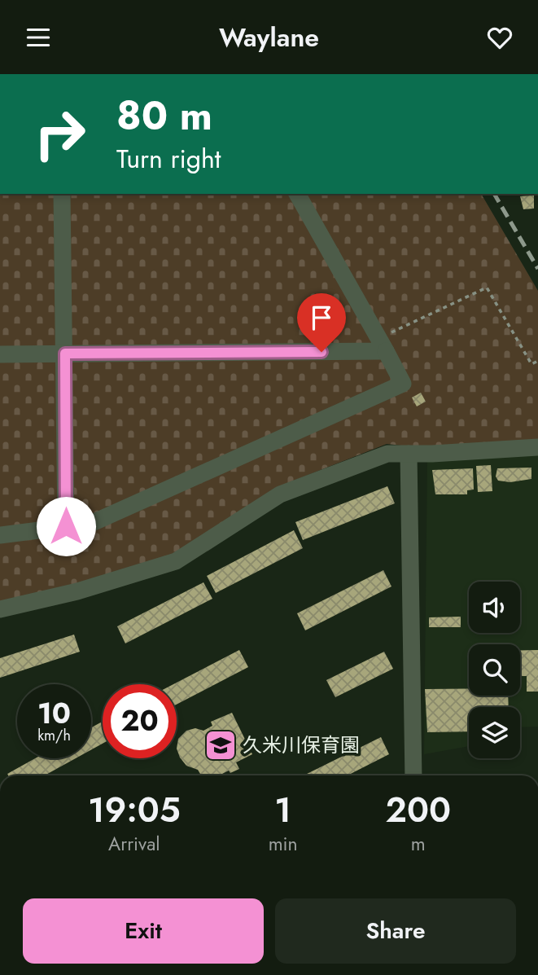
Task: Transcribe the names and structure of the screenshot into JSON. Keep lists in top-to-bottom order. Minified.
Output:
{"places":{"school or university":["久米川保育園"]},"page":{"header":"Waylane","turn":["80 m","Turn right"],"speed":"10 km/h","limit":"20","eta":["19:05","Arrival","1","min","200","m"],"buttons":["Exit","Share"]}}
